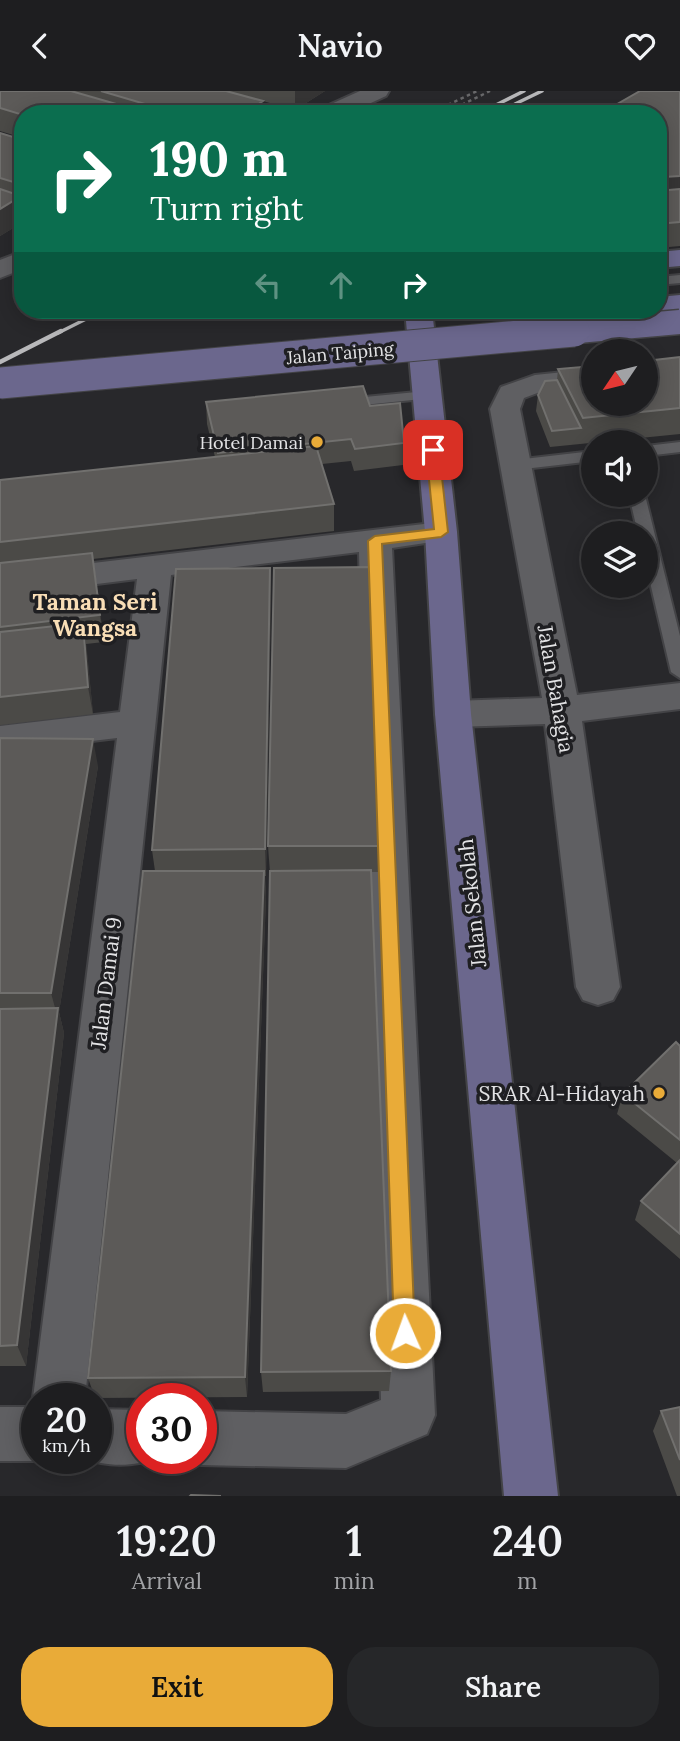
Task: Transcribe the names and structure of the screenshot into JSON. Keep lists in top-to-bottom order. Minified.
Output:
{"streets":{"main road":["Jalan Taiping","Jalan Sekolah"],"street":["Jalan Bahagia","Jalan Damai 9"]},"districts":["Taman Seri Wangsa"],"places":["Hotel Damai","SRAR Al-Hidayah"],"north":"bottom left","page":{"header":"Navio","turn":["190 m","Turn right"],"speed":"20 km/h","limit":"30","eta":["19:20","Arrival","1","min","240","m"],"buttons":["Exit","Share"]}}
